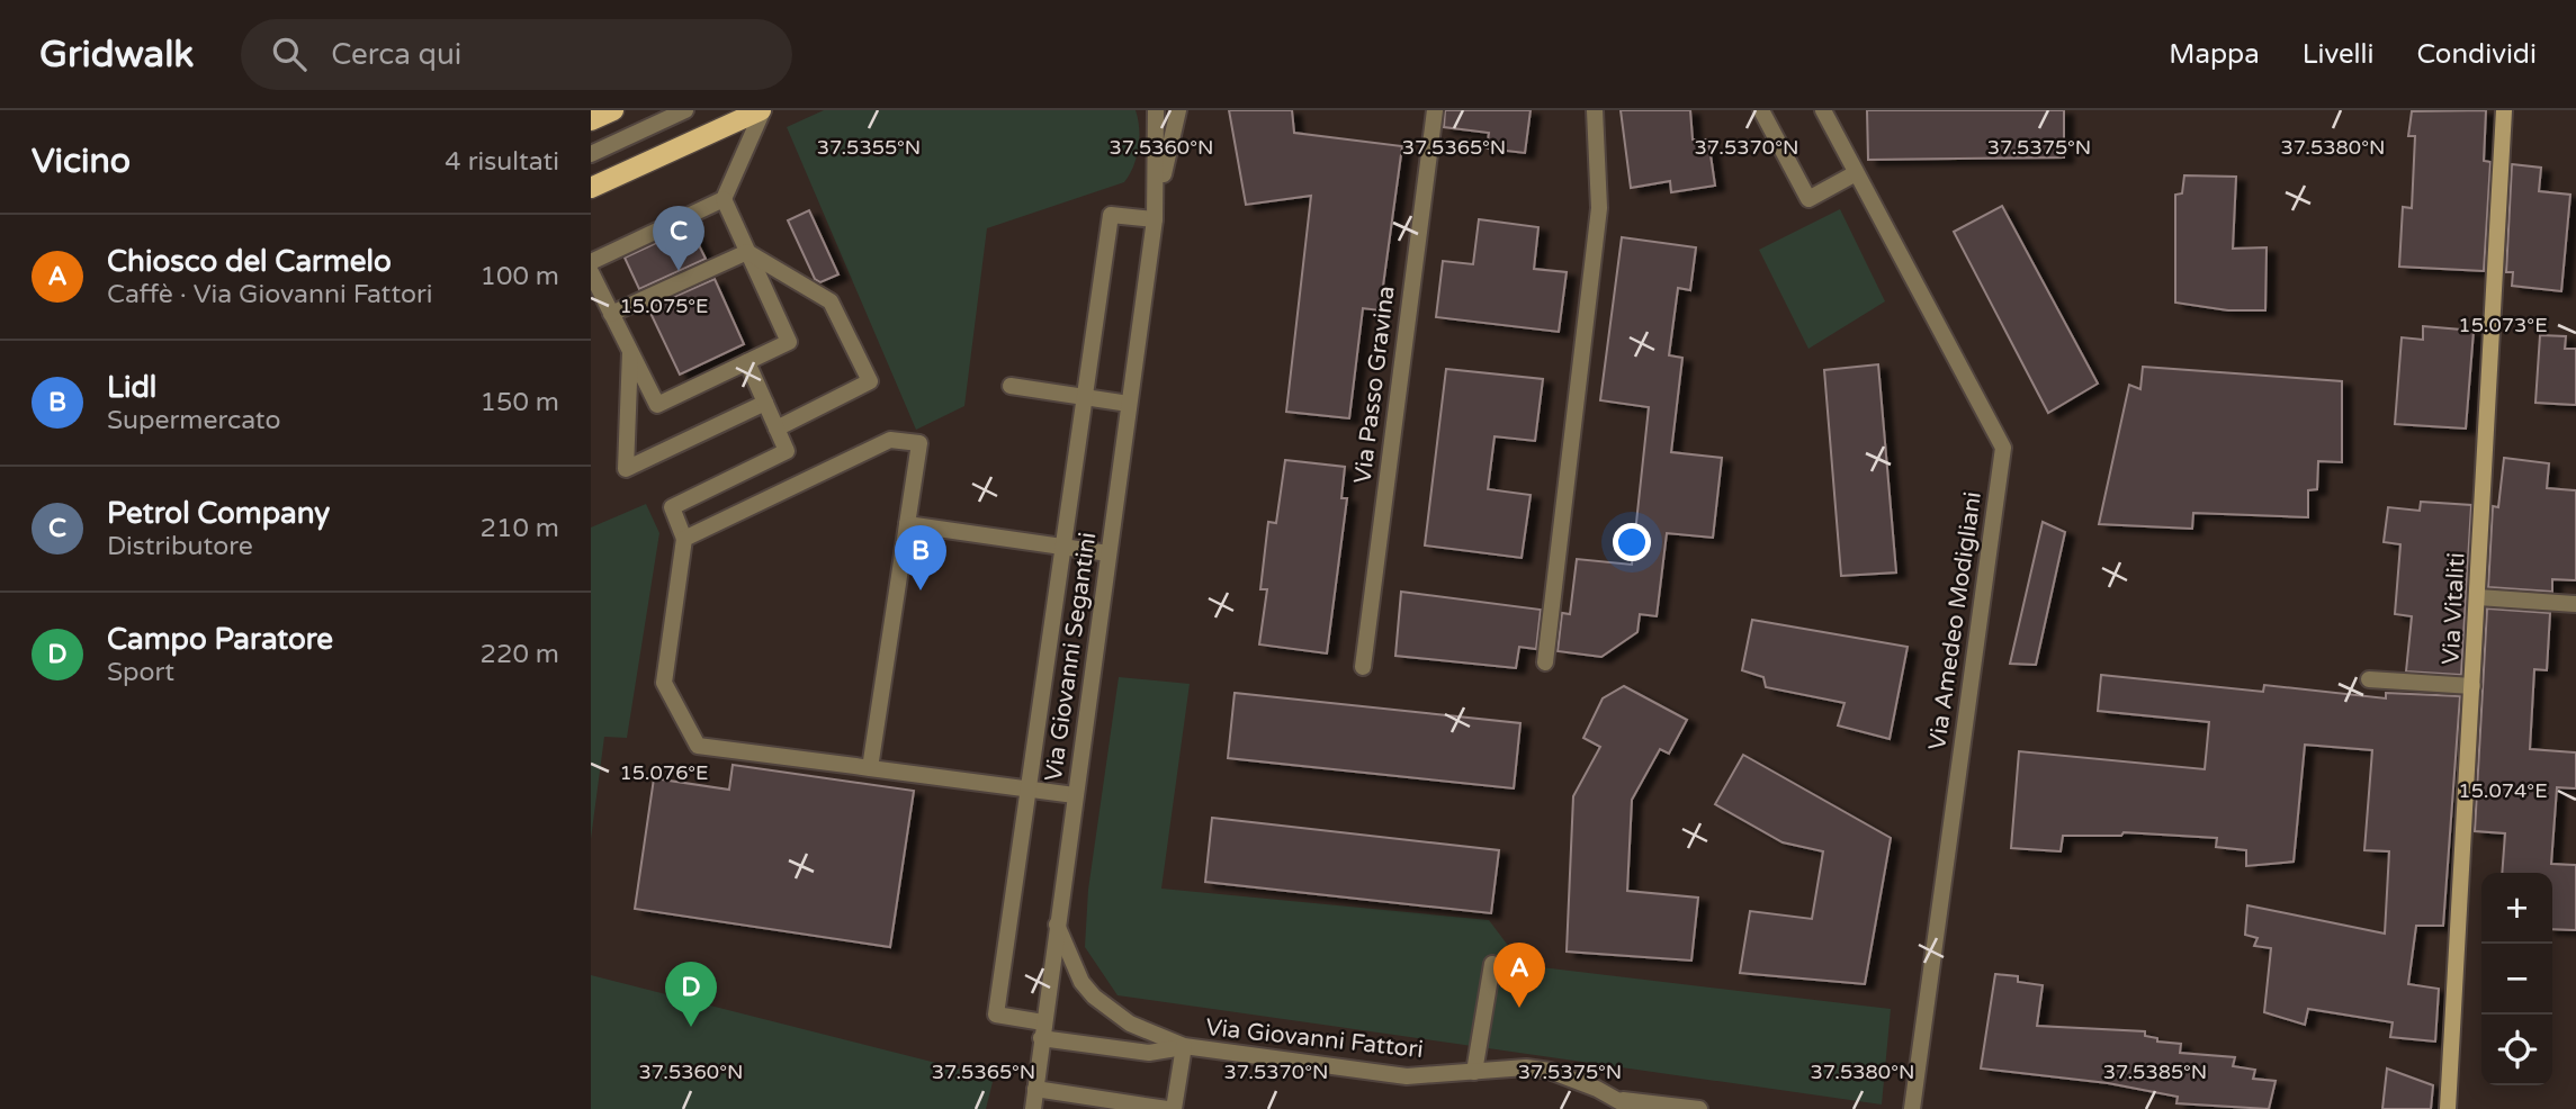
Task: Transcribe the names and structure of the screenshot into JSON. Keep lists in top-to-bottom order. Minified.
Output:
{"streets":{"street":["Via Passo Gravina","Via Vitaliti","Via Amedeo Modigliani","Via Giovanni Segantini","Via Giovanni Fattori"]},"crossings":[["Via Giovanni Segantini","Via Giovanni Fattori"]],"page":{"header":"Gridwalk","search":"Cerca qui","nav":["Mappa","Livelli","Condividi"],"heading":["Vicino","4 risultati"],"pins":["C","B","A","D"],"list":[{"mark":"A","name":"Chiosco del Carmelo","note":"Caffè · Via Giovanni Fattori","value":"100 m"},{"mark":"B","name":"Lidl","note":"Supermercato","value":"150 m"},{"mark":"C","name":"Petrol Company","note":"Distributore","value":"210 m"},{"mark":"D","name":"Campo Paratore","note":"Sport","value":"220 m"}],"map_buttons":["+","−"]},"coordinates":["37.5375°N","37.5355°N","37.5360°N","37.5365°N","37.5370°N","37.5380°N","15.075°E","15.073°E","15.076°E","15.074°E","37.5385°N"]}
